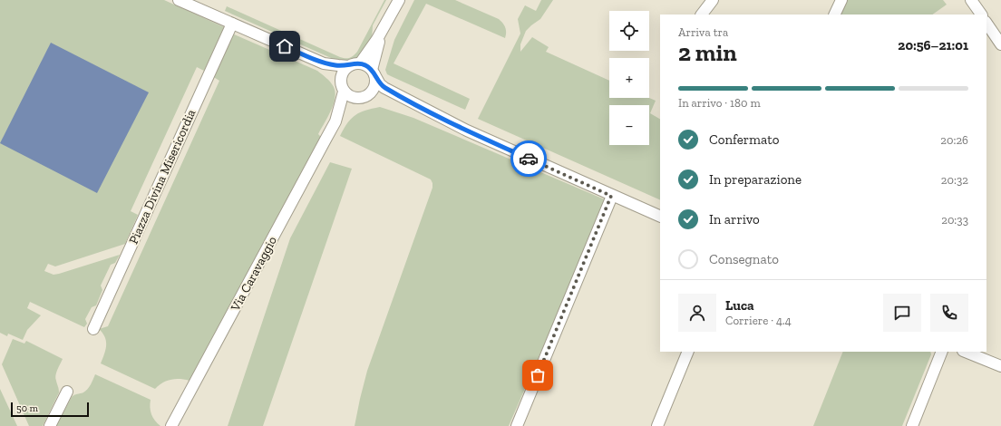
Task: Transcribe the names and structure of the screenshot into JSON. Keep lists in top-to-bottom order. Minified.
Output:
{"streets":{"street":["Piazza Divina Misericordia","Via Caravaggio"]},"scale_bar":"50 m","page":{"map_buttons":["+","−"],"heading":["2 min","Arriva tra","20:56–21:01"],"panel":["Luca","Corriere · 4.4"],"bar":"In arrivo · 180 m","list":[["Confermato","20:26"],["In preparazione","20:32"],["In arrivo","20:33"],"Consegnato"],"scale":"50 m"}}
